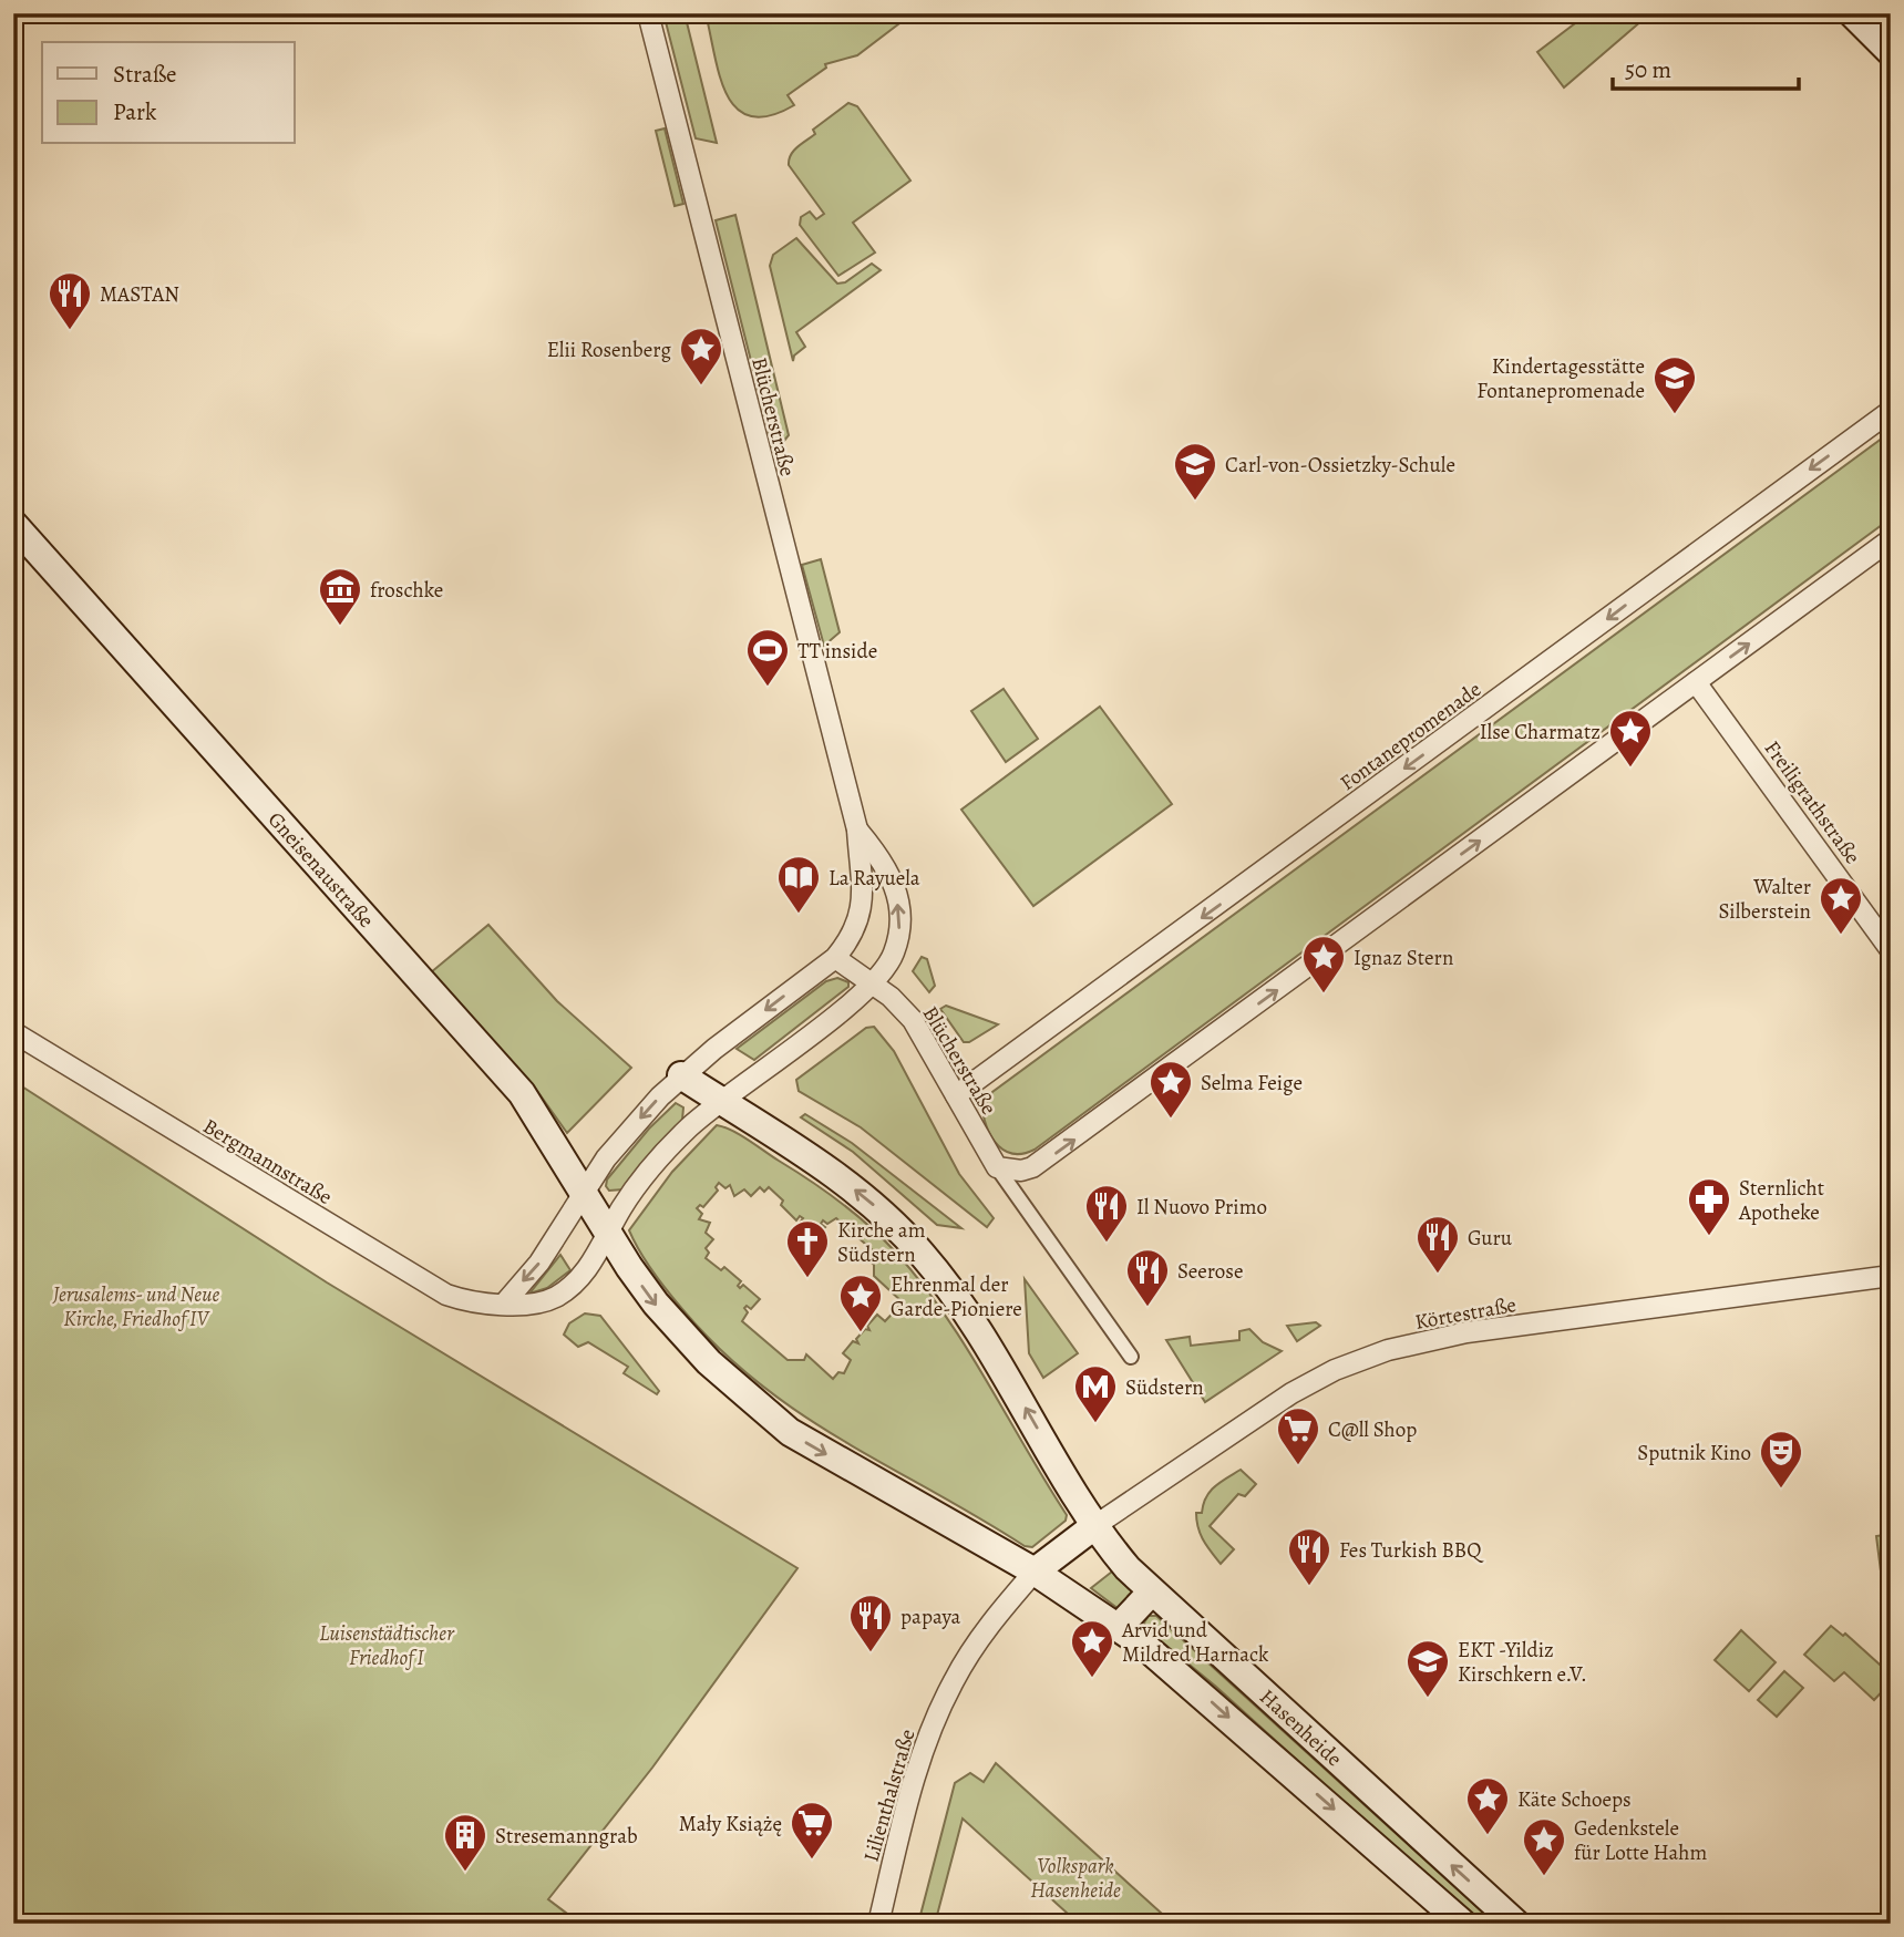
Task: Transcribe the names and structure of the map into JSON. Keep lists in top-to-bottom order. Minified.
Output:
{"streets":{"main road":["Gneisenaustraße","Hasenheide"],"street":["Blücherstraße","Fontanepromenade","Freiligrathstraße","Bergmannstraße","Körtestraße","Lilienthalstraße"]},"crossings":[["Blücherstraße","Fontanepromenade"],["Körtestraße","Hasenheide"],["Hasenheide","Lilienthalstraße"]],"parks":["Jerusalems- und Neue Kirche, Friedhof IV","Luisenstädtischer Friedhof I","Volkspark Hasenheide"],"places":{"restaurant":["MASTAN","Il Nuovo Primo","Guru","Seerose","Fes Turkish BBQ","papaya"],"place":["Elii Rosenberg","Ilse Charmatz","Walter Silberstein","Ignaz Stern","Selma Feige","Ehrenmal der Garde-Pioniere","Arvid und Mildred Harnack","Käte Schoeps","Gedenkstele für Lotte Hahm"],"school or university":["Kindertagesstätte Fontanepromenade","Carl-von-Ossietzky-Schule","EKT -Yildiz Kirschkern e.V."],"museum":["froschke"],"sports":["TT inside"],"library":["La Rayuela"],"pharmacy":["Sternlicht Apotheke"],"church":["Kirche am Südstern"],"metro station":["Südstern"],"supermarket":["C@ll Shop","Mały Książę"],"theatre":["Sputnik Kino"],"building":["Stresemanngrab"]},"legend":["Straße","Park"],"scale_bar":"50 m"}
